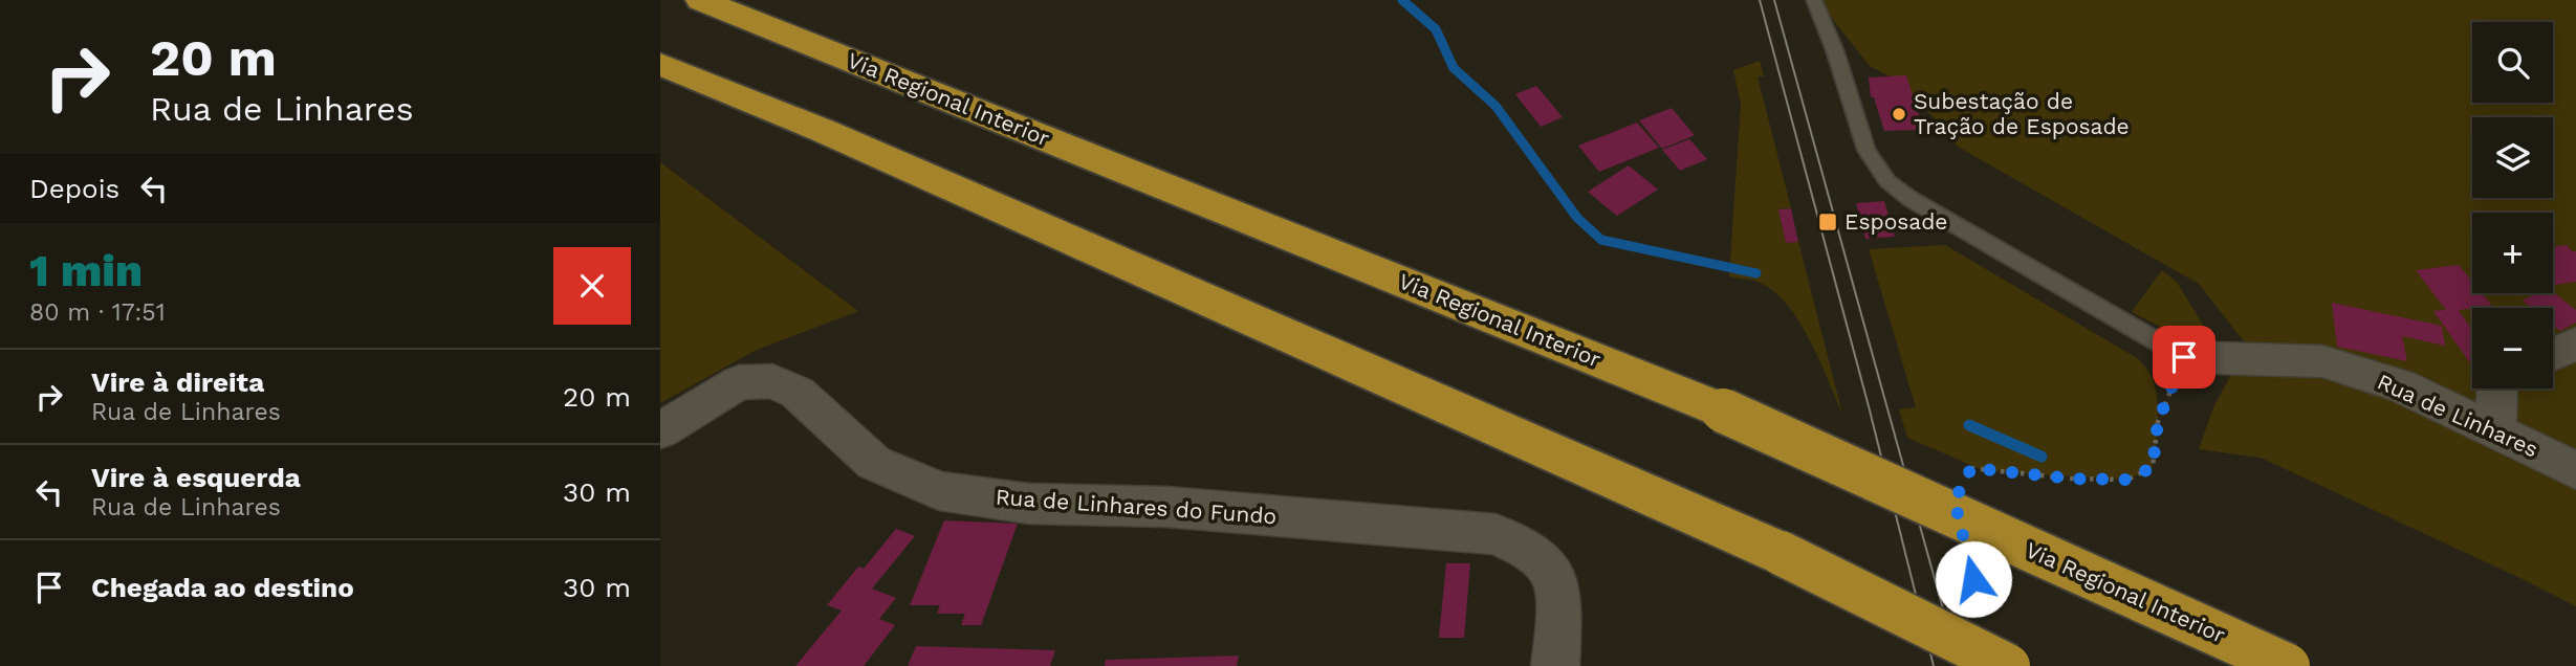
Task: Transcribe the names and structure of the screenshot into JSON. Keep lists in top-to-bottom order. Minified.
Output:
{"streets":{"highway":["Via Regional Interior"],"street":["Rua de Linhares","Rua de Linhares do Fundo"]},"places":{"other":["Subestação de Tração de Esposade"],"transit":["Esposade"]},"page":{"turn":["20 m","Rua de Linhares"],"map_buttons":["+","−"],"then":"Depois","heading":["1 min","80 m · 17:51"],"list":[{"name":"Vire à direita","note":"Rua de Linhares","value":"20 m"},{"name":"Vire à esquerda","note":"Rua de Linhares","value":"30 m"},{"name":"Chegada ao destino","value":"30 m"}]}}
